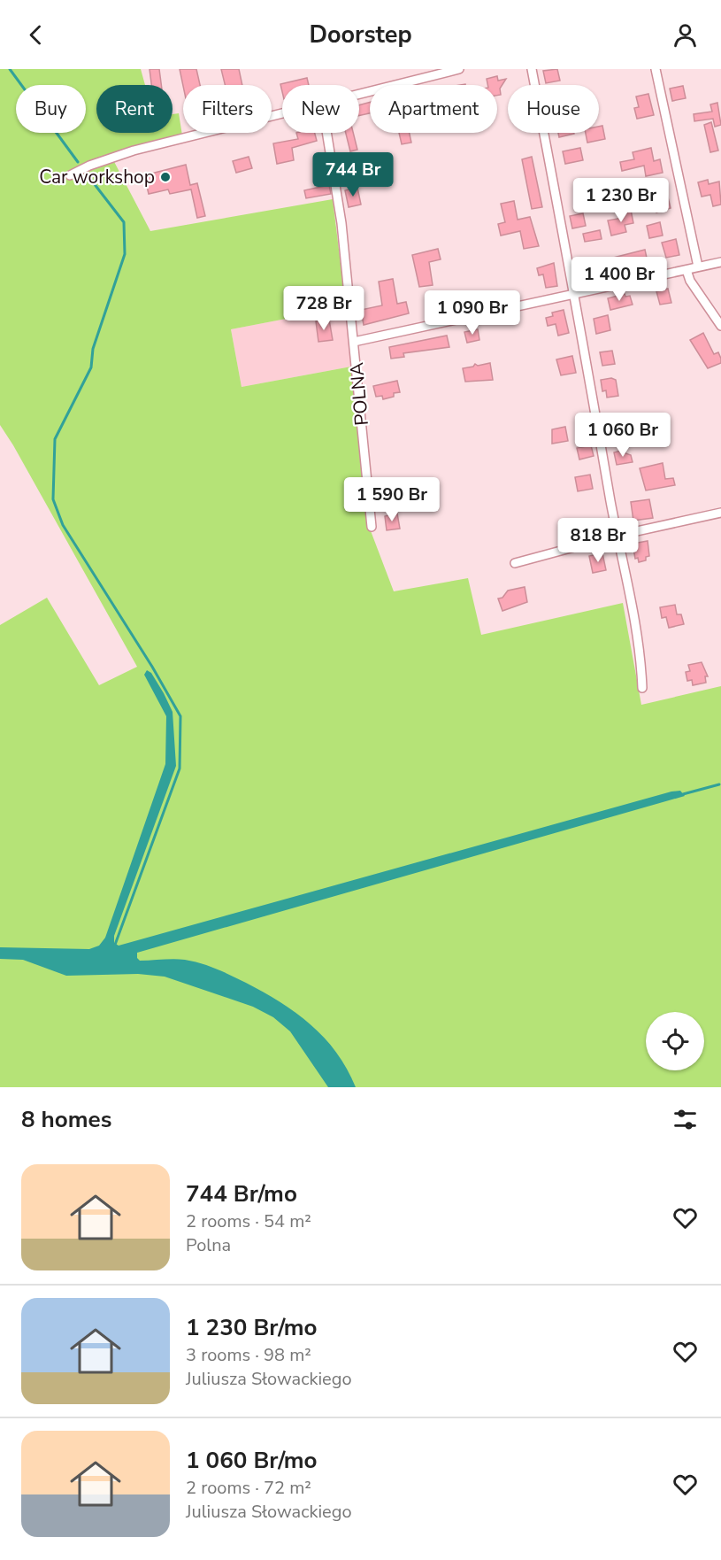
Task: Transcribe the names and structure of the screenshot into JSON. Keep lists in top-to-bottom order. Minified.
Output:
{"streets":{"street":["POLNA"]},"places":["Car workshop"],"page":{"header":"Doorstep","chip":["Buy","Rent","Filters","New","Apartment","House"],"price":["744 Br","1 230 Br","1 400 Br","728 Br","1 090 Br","1 060 Br","1 590 Br","818 Br"],"heading":"8 homes","list":[{"name":"744 Br/mo","note":"2 rooms · 54 m² · Polna"},{"name":"1 230 Br/mo","note":"3 rooms · 98 m² · Juliusza Słowackiego"},{"name":"1 060 Br/mo","note":"2 rooms · 72 m² · Juliusza Słowackiego"}]}}
